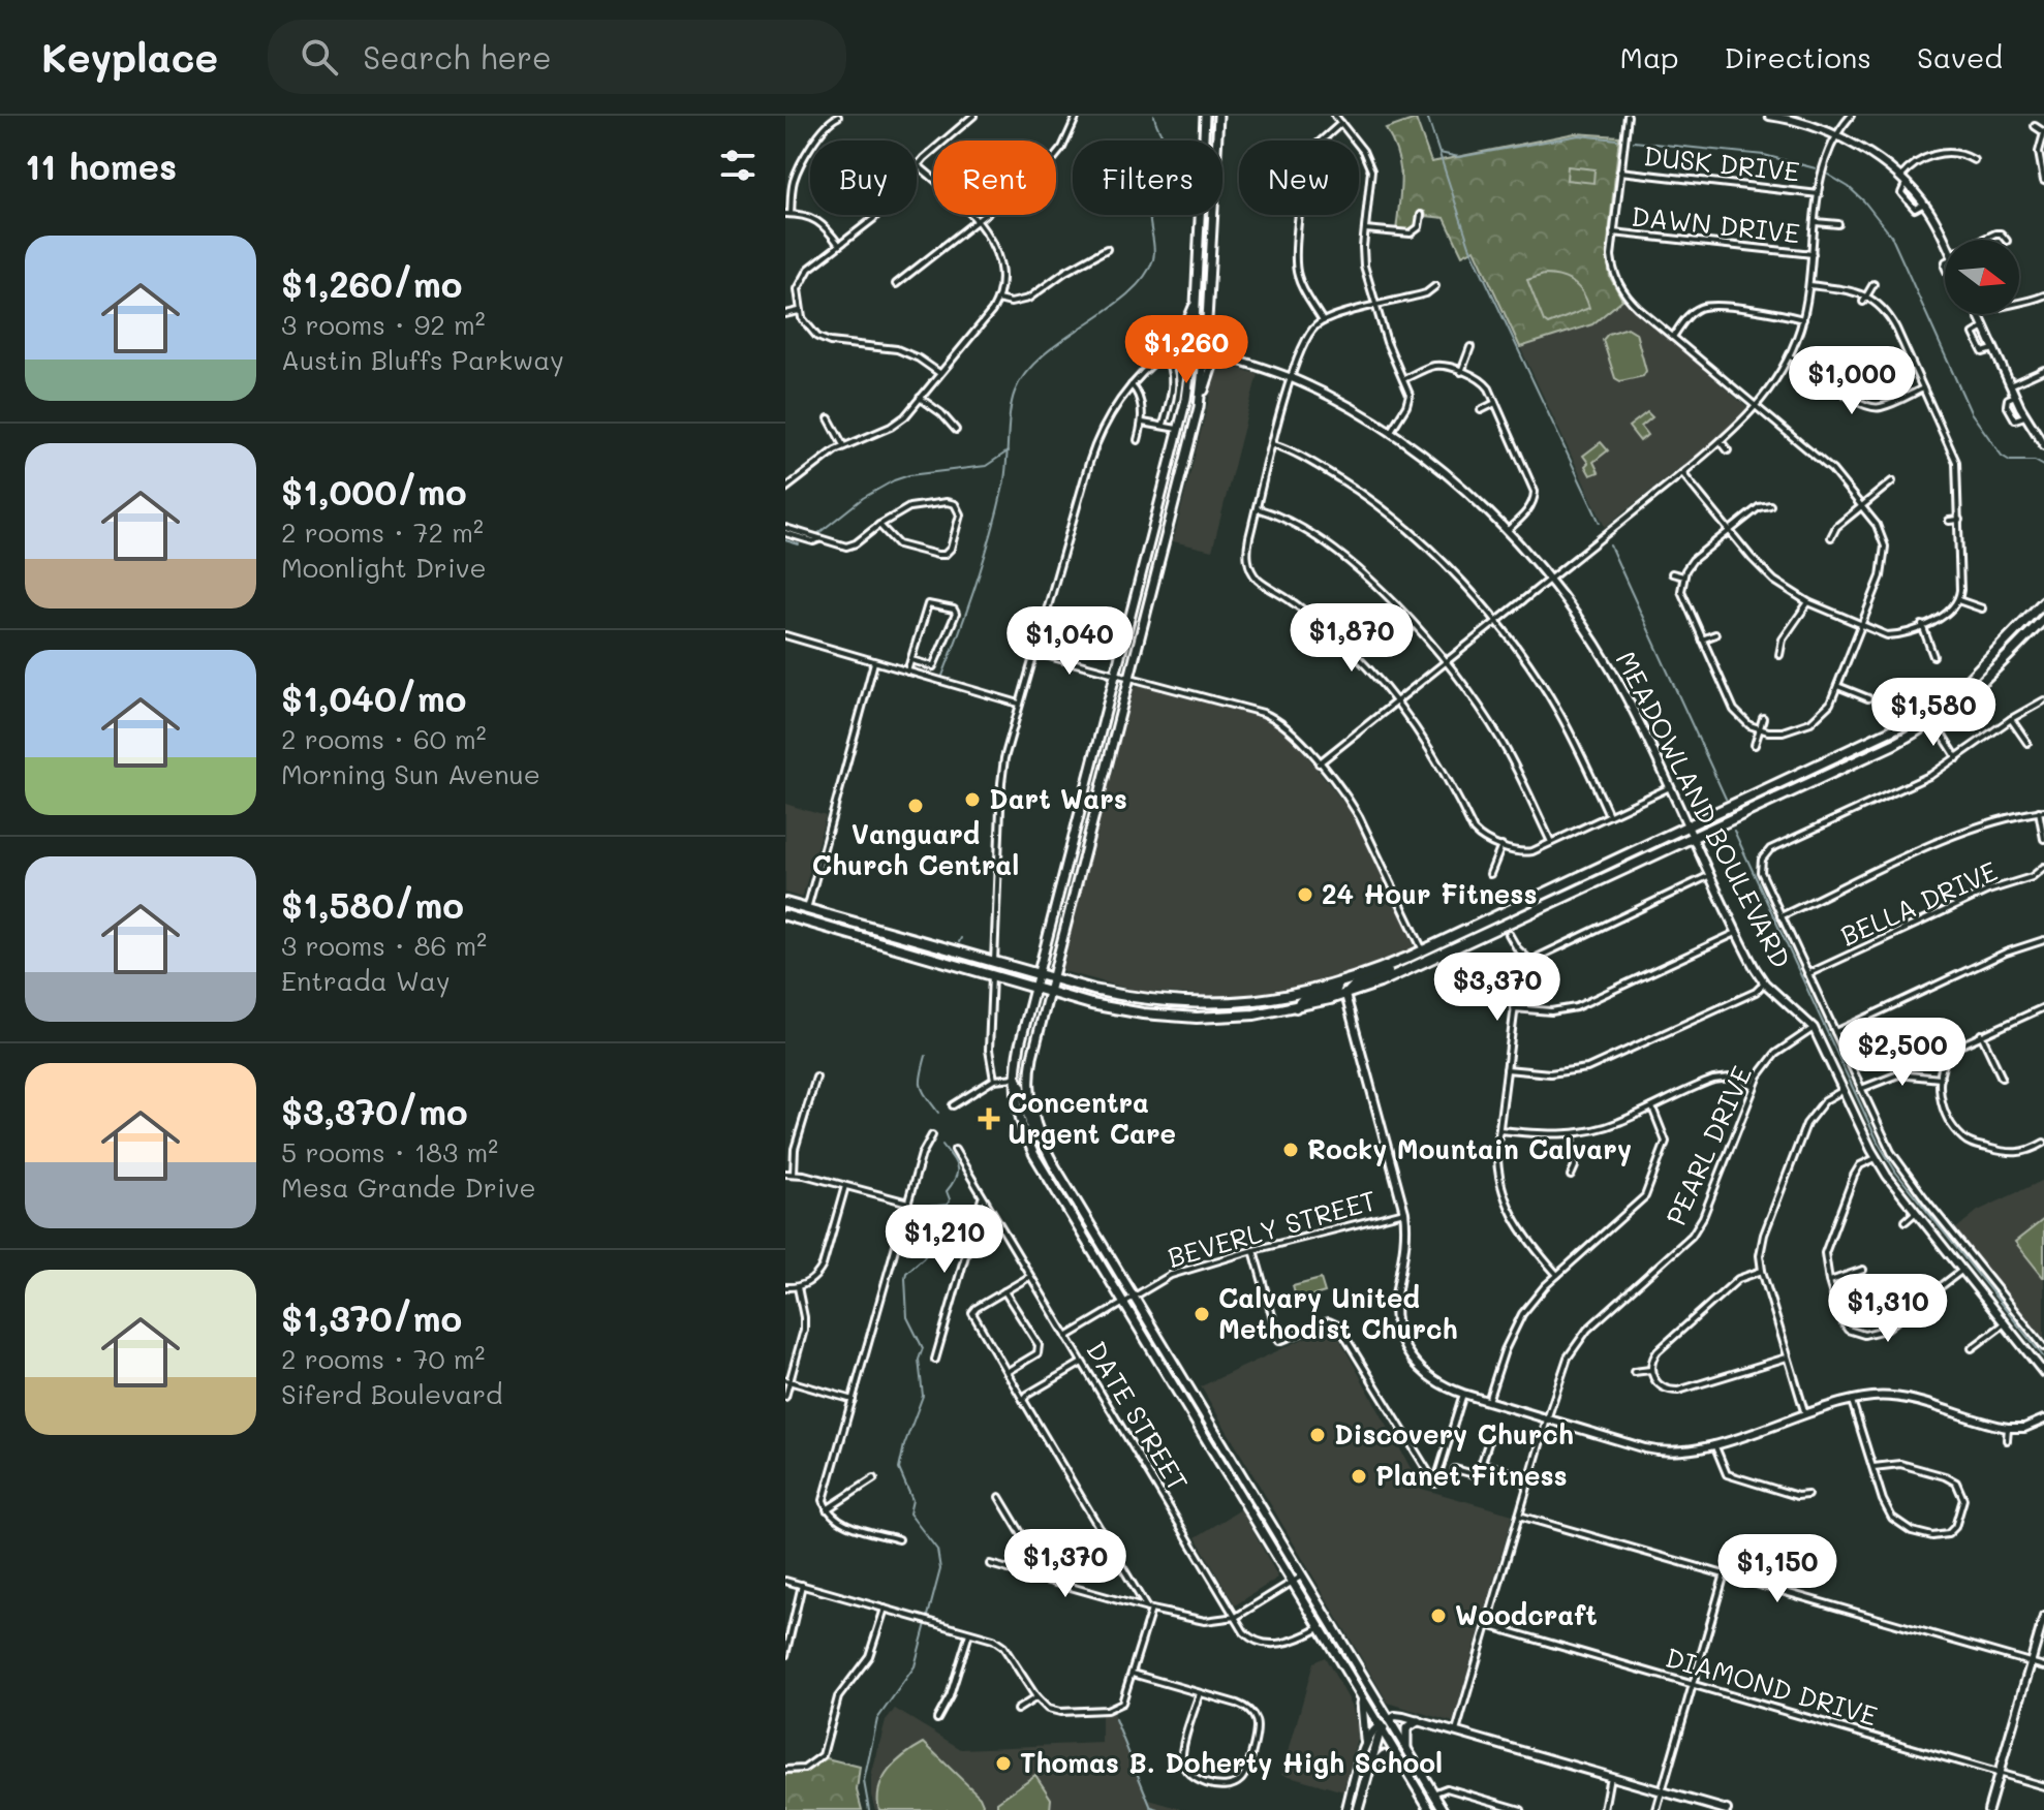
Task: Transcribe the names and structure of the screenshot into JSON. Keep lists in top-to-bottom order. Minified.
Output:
{"streets":{"street":["DUSK DRIVE","DAWN DRIVE","MEADOWLAND BOULEVARD","BELLA DRIVE","PEARL DRIVE","BEVERLY STREET","DATE STREET","DIAMOND DRIVE"]},"crossings":[["MEADOWLAND BOULEVARD","PEARL DRIVE"],["PEARL DRIVE","DIAMOND DRIVE"],["BEVERLY STREET","DATE STREET"]],"places":{"other":["Dart Wars","Vanguard Church Central","24 Hour Fitness","Rocky Mountain Calvary","Calvary United Methodist Church","Discovery Church","Planet Fitness","Woodcraft","Thomas B. Doherty High School"],"health":["Concentra Urgent Care"]},"north":"right","page":{"header":"Keyplace","search":"Search here","nav":["Map","Directions","Saved"],"heading":"11 homes","chip":["Buy","Rent","Filters","New"],"list":[{"name":"$1,260/mo","note":"3 rooms · 92 m² · Austin Bluffs Parkway"},{"name":"$1,000/mo","note":"2 rooms · 72 m² · Moonlight Drive"},{"name":"$1,040/mo","note":"2 rooms · 60 m² · Morning Sun Avenue"},{"name":"$1,580/mo","note":"3 rooms · 86 m² · Entrada Way"},{"name":"$3,370/mo","note":"5 rooms · 183 m² · Mesa Grande Drive"},{"name":"$1,370/mo","note":"2 rooms · 70 m² · Siferd Boulevard"}],"price":["$1,260","$1,000","$1,870","$1,040","$1,580","$3,370","$2,500","$1,210","$1,310","$1,370","$1,150"]}}
